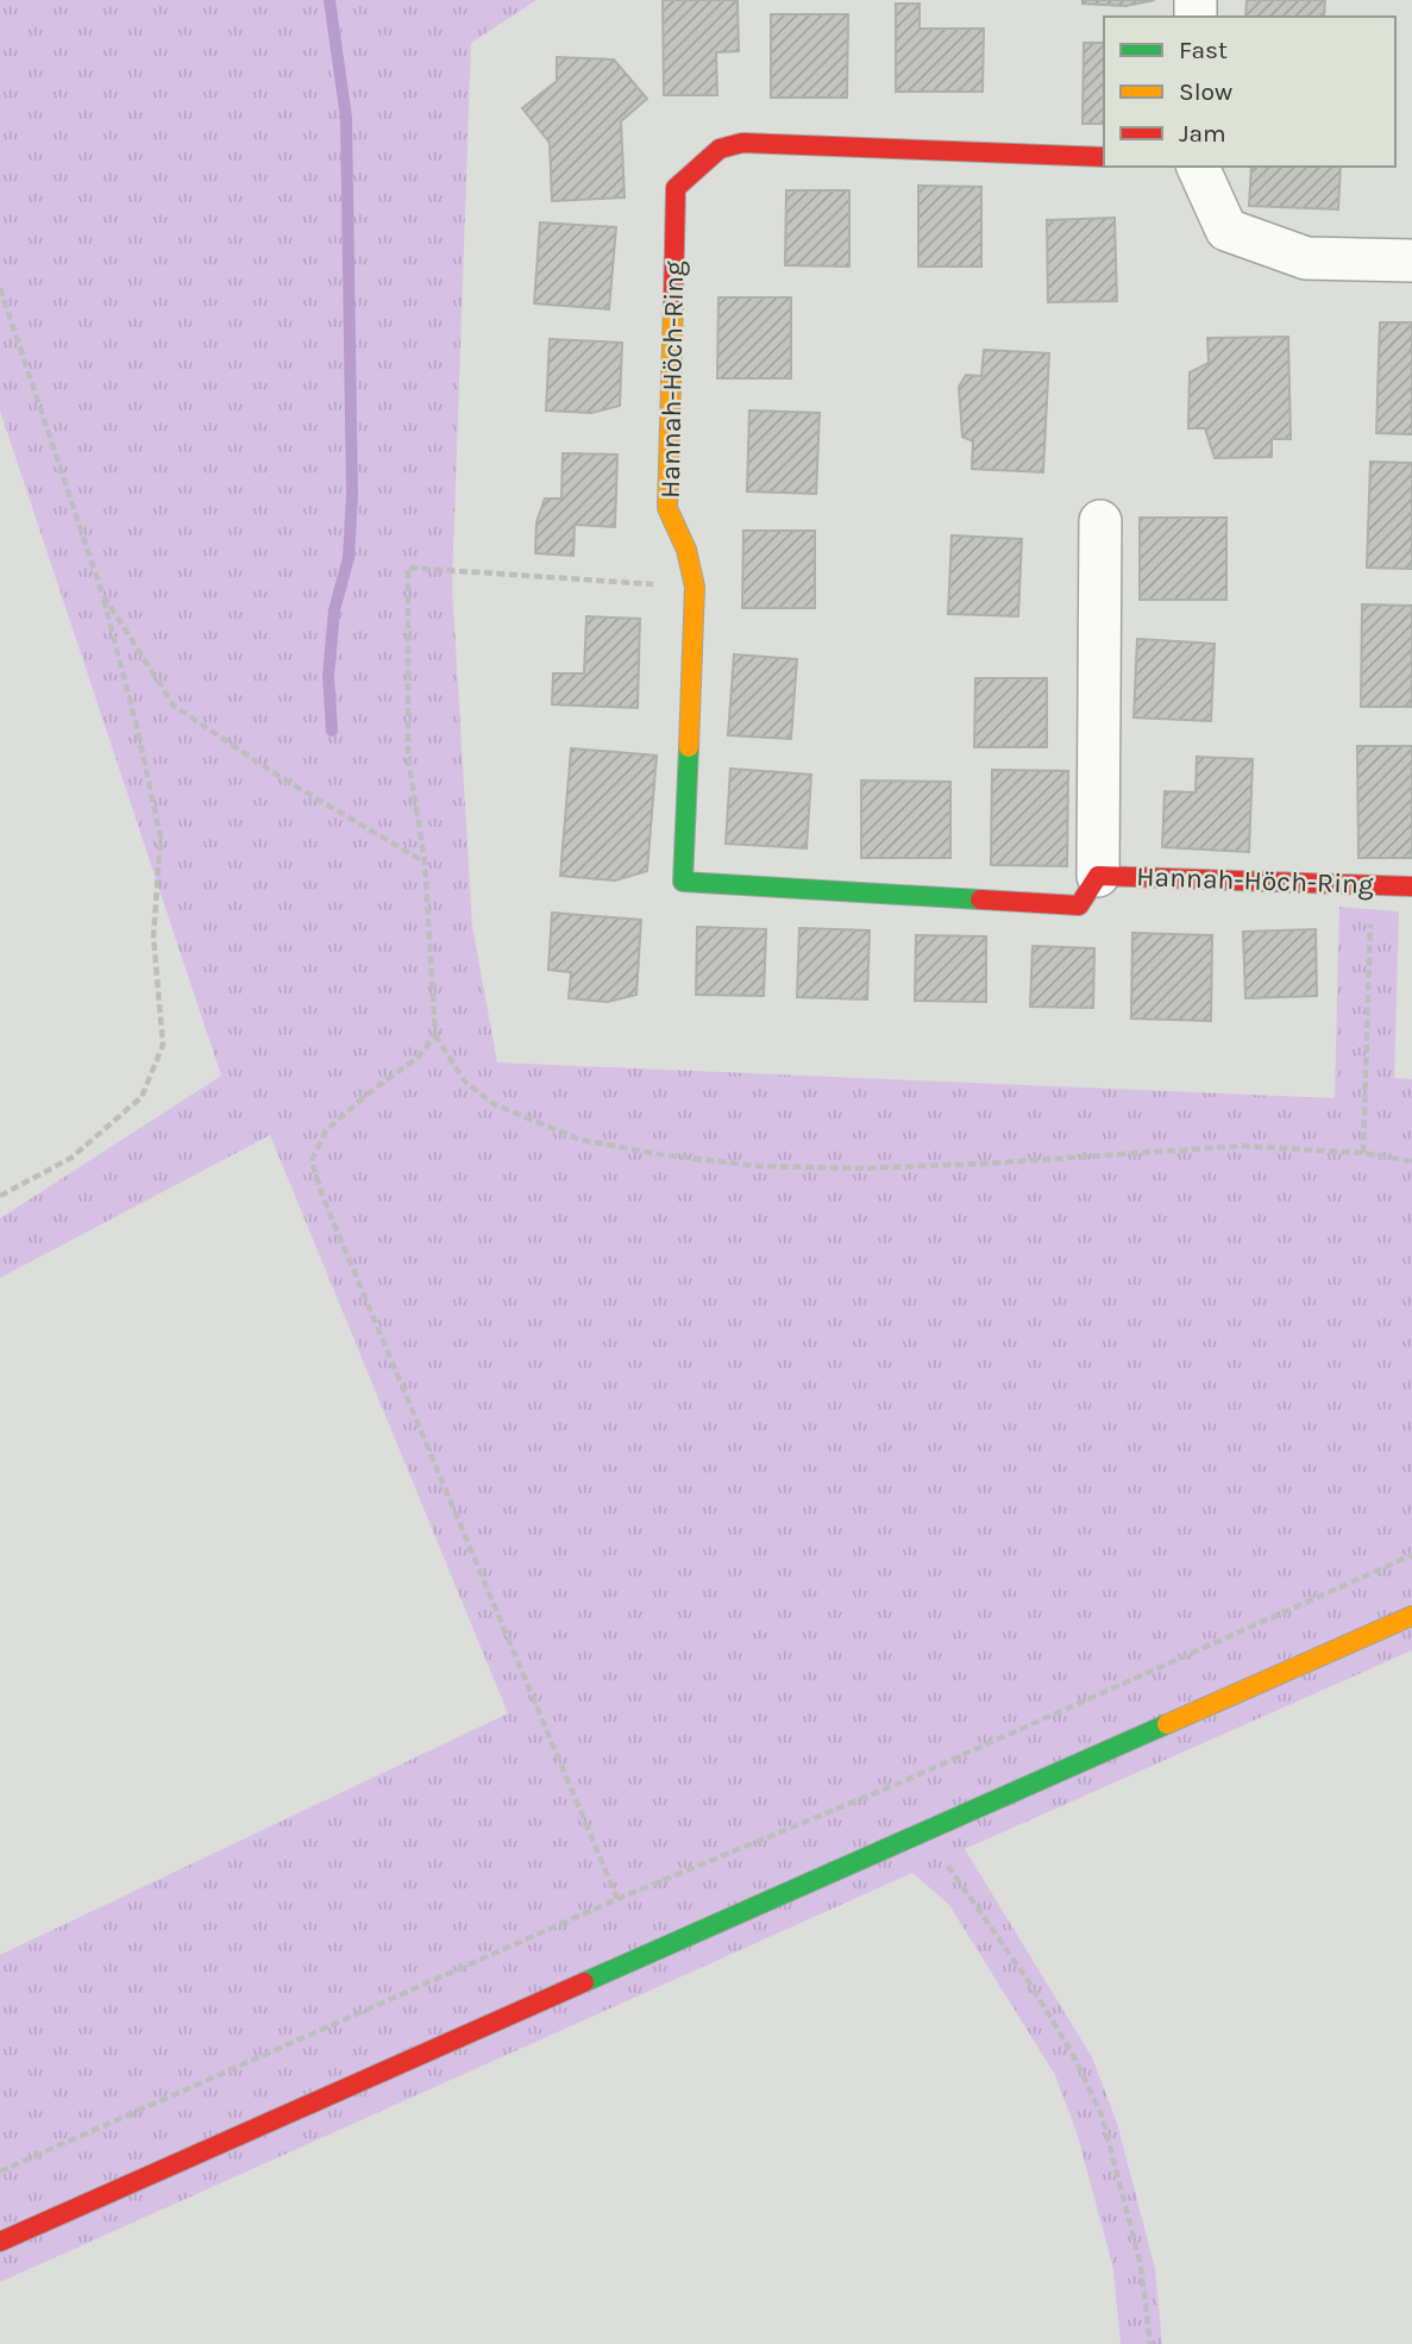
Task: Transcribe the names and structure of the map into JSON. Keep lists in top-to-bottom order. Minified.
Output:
{"streets":{"street":["Hannah-Höch-Ring"]},"legend":["Fast","Slow","Jam"]}
